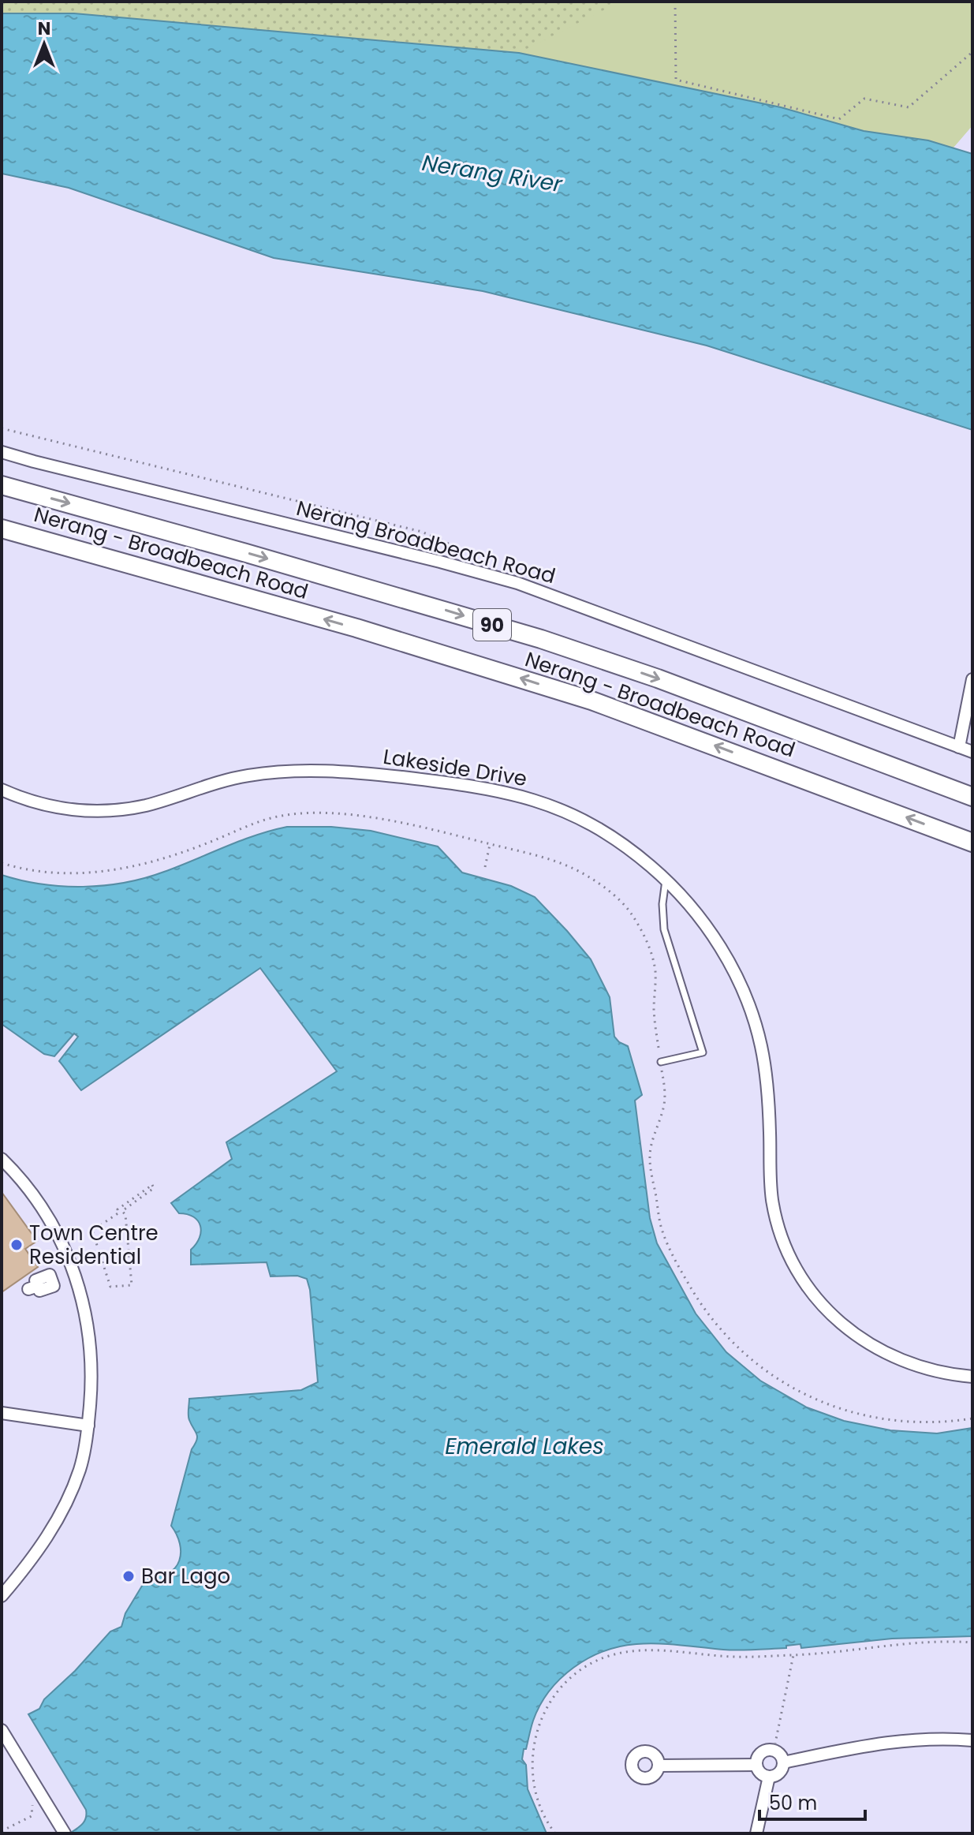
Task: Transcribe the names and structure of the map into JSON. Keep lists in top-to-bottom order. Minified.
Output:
{"streets":{"main road":["Nerang - Broadbeach Road","90"],"street":["Nerang Broadbeach Road","Lakeside Drive"]},"water":["Nerang River","Emerald Lakes"],"places":["Town Centre Residential","Bar Lago"],"scale_bar":"50 m","north":"top"}
